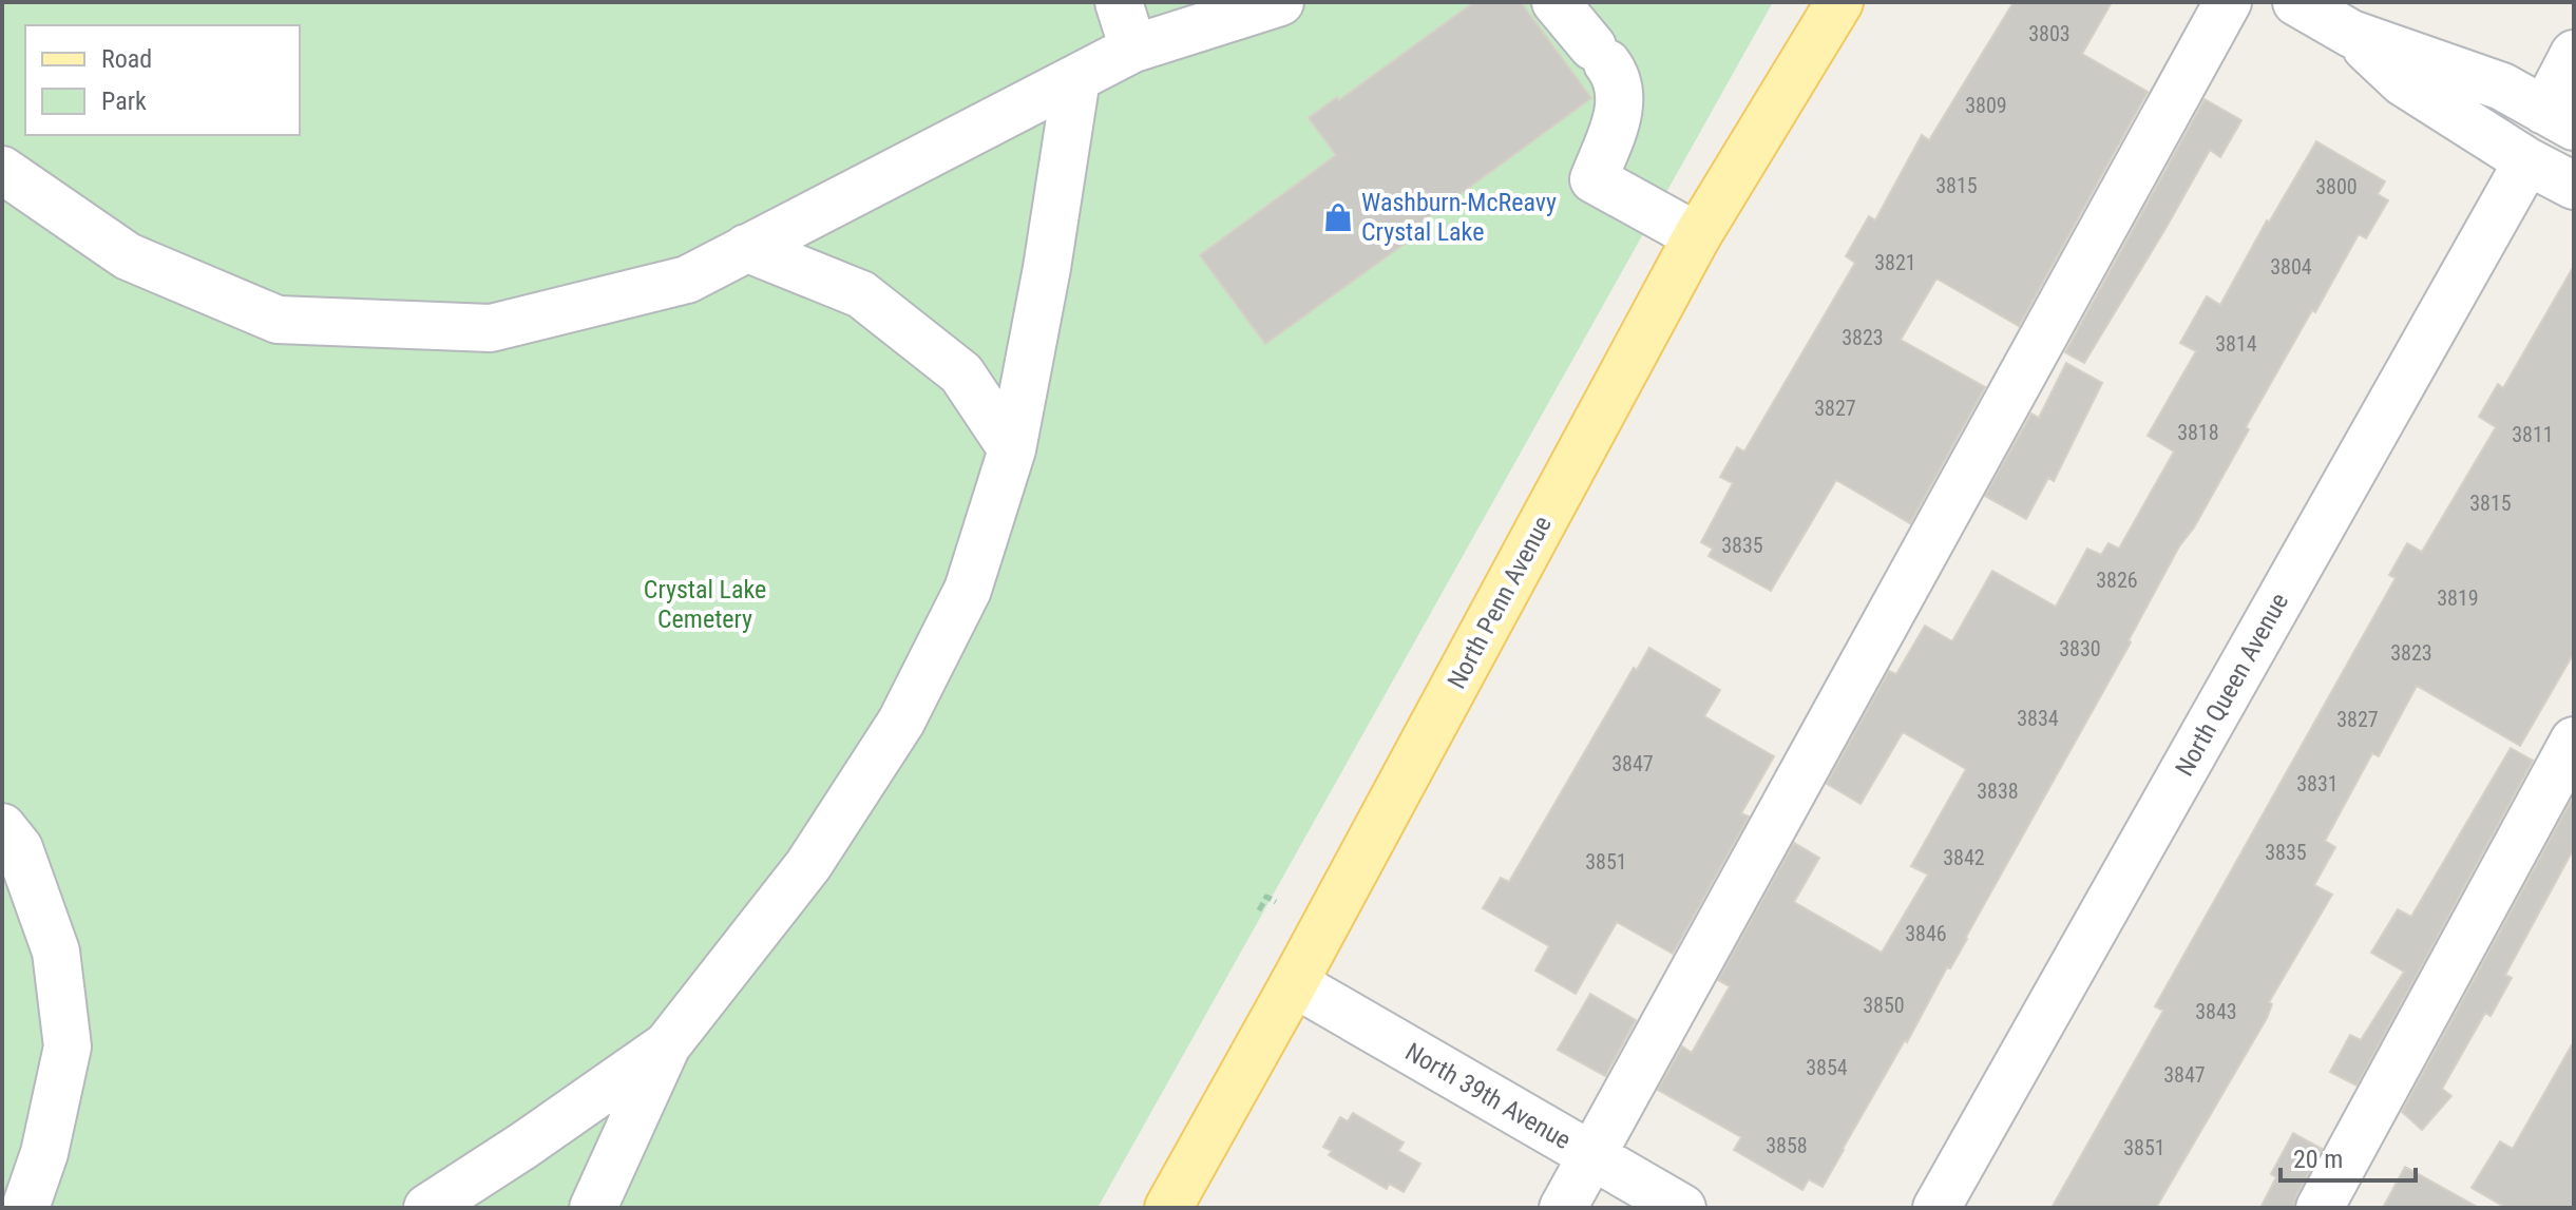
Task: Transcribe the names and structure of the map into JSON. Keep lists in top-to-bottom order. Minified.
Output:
{"streets":{"main road":["North Penn Avenue"],"street":["North Queen Avenue","North 39th Avenue"]},"crossings":[["North Penn Avenue","North 39th Avenue"]],"parks":["Crystal Lake Cemetery"],"places":{"shop":["Washburn-McReavy Crystal Lake"]},"house_numbers":["3803","3809","3815","3800","3821","3804","3823","3814","3827","3818","3811","3815","3835","3826","3819","3830","3823","3834","3827","3847","3831","3838","3835","3842","3851","3846","3850","3843","3854","3847","3858","3851"],"legend":["Road","Park"],"scale_bar":"20 m"}
